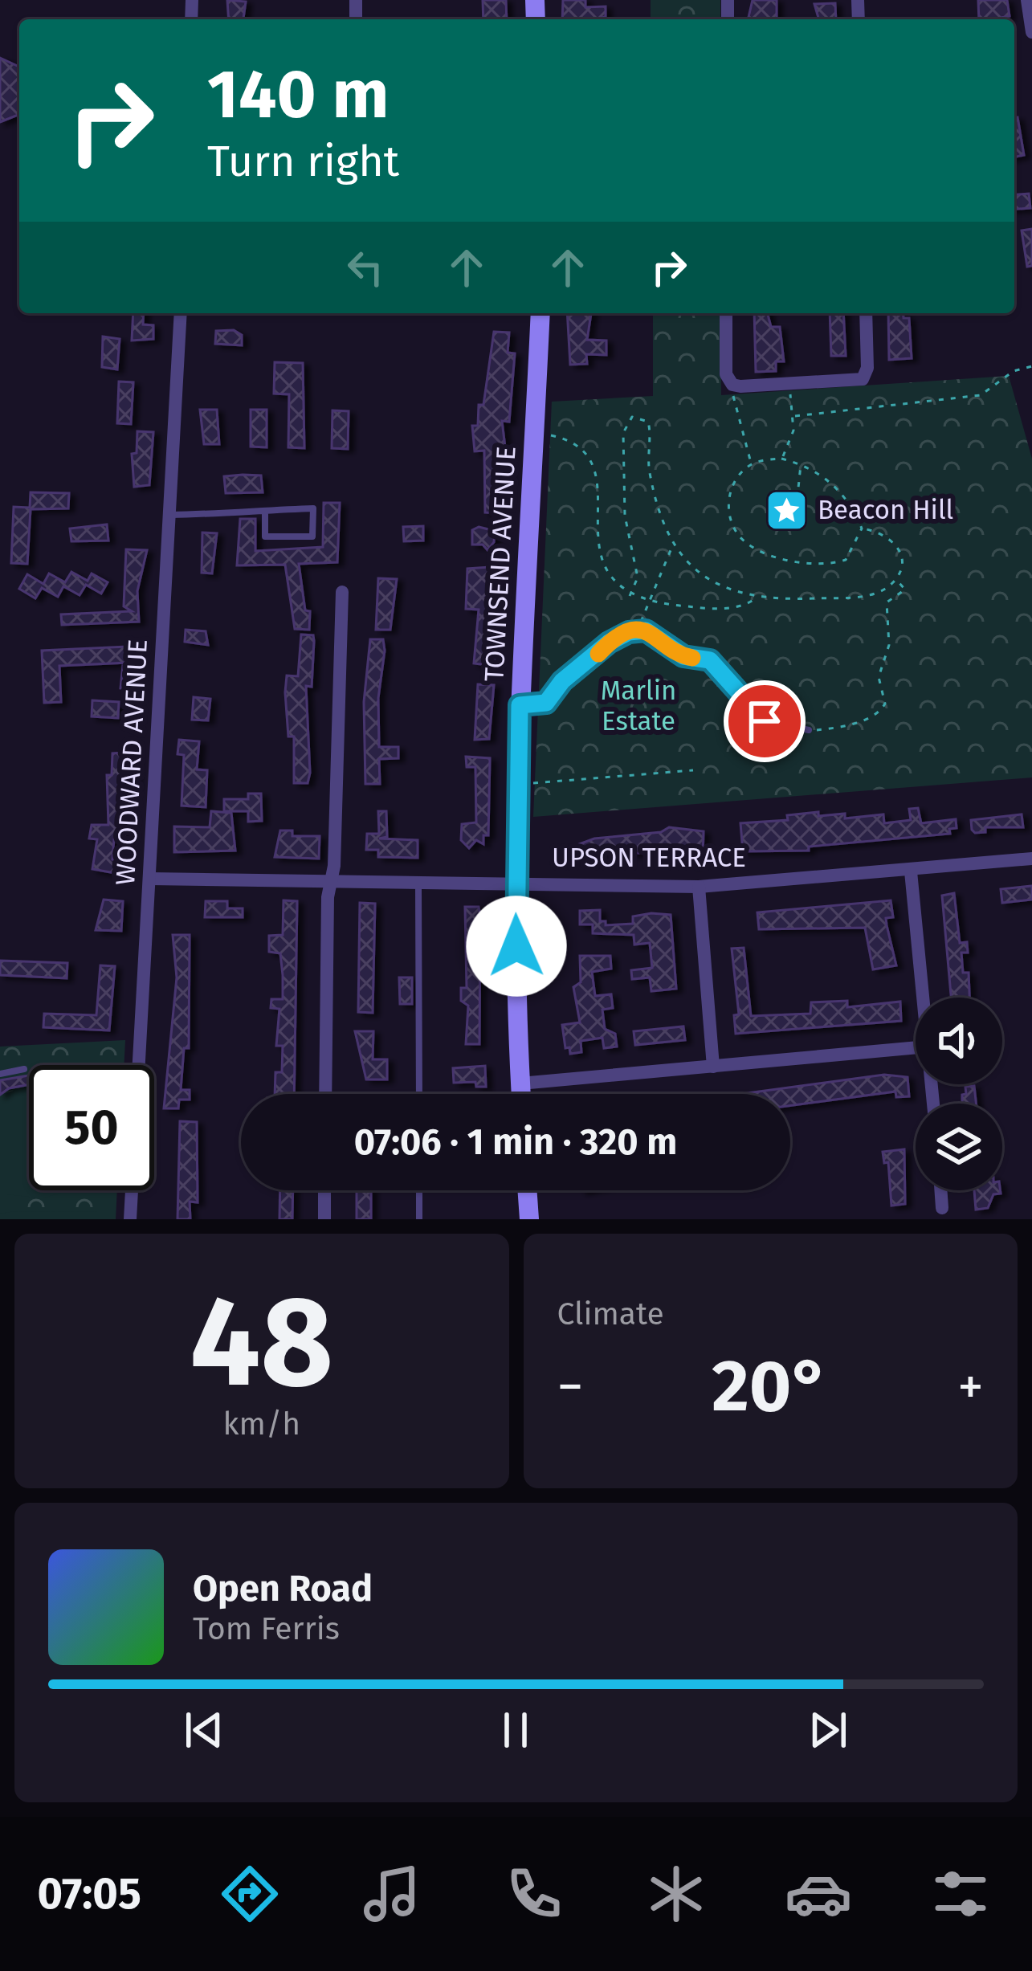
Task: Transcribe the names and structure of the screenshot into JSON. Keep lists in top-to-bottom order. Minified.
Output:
{"streets":{"main road":["TOWNSEND AVENUE"],"street":["WOODWARD AVENUE","UPSON TERRACE"]},"crossings":[["TOWNSEND AVENUE","UPSON TERRACE"],["WOODWARD AVENUE","UPSON TERRACE"]],"parks":["Marlin Estate"],"places":{"place":["Beacon Hill"]},"page":{"turn":["140 m","Turn right"],"limit":"50","trip":"07:06 · 1 min · 320 m","tile":[["48","km/h"],"Climate"],"heat":["−","20°","+"],"song":["Open Road","Tom Ferris"],"tabs":"07:05"}}
